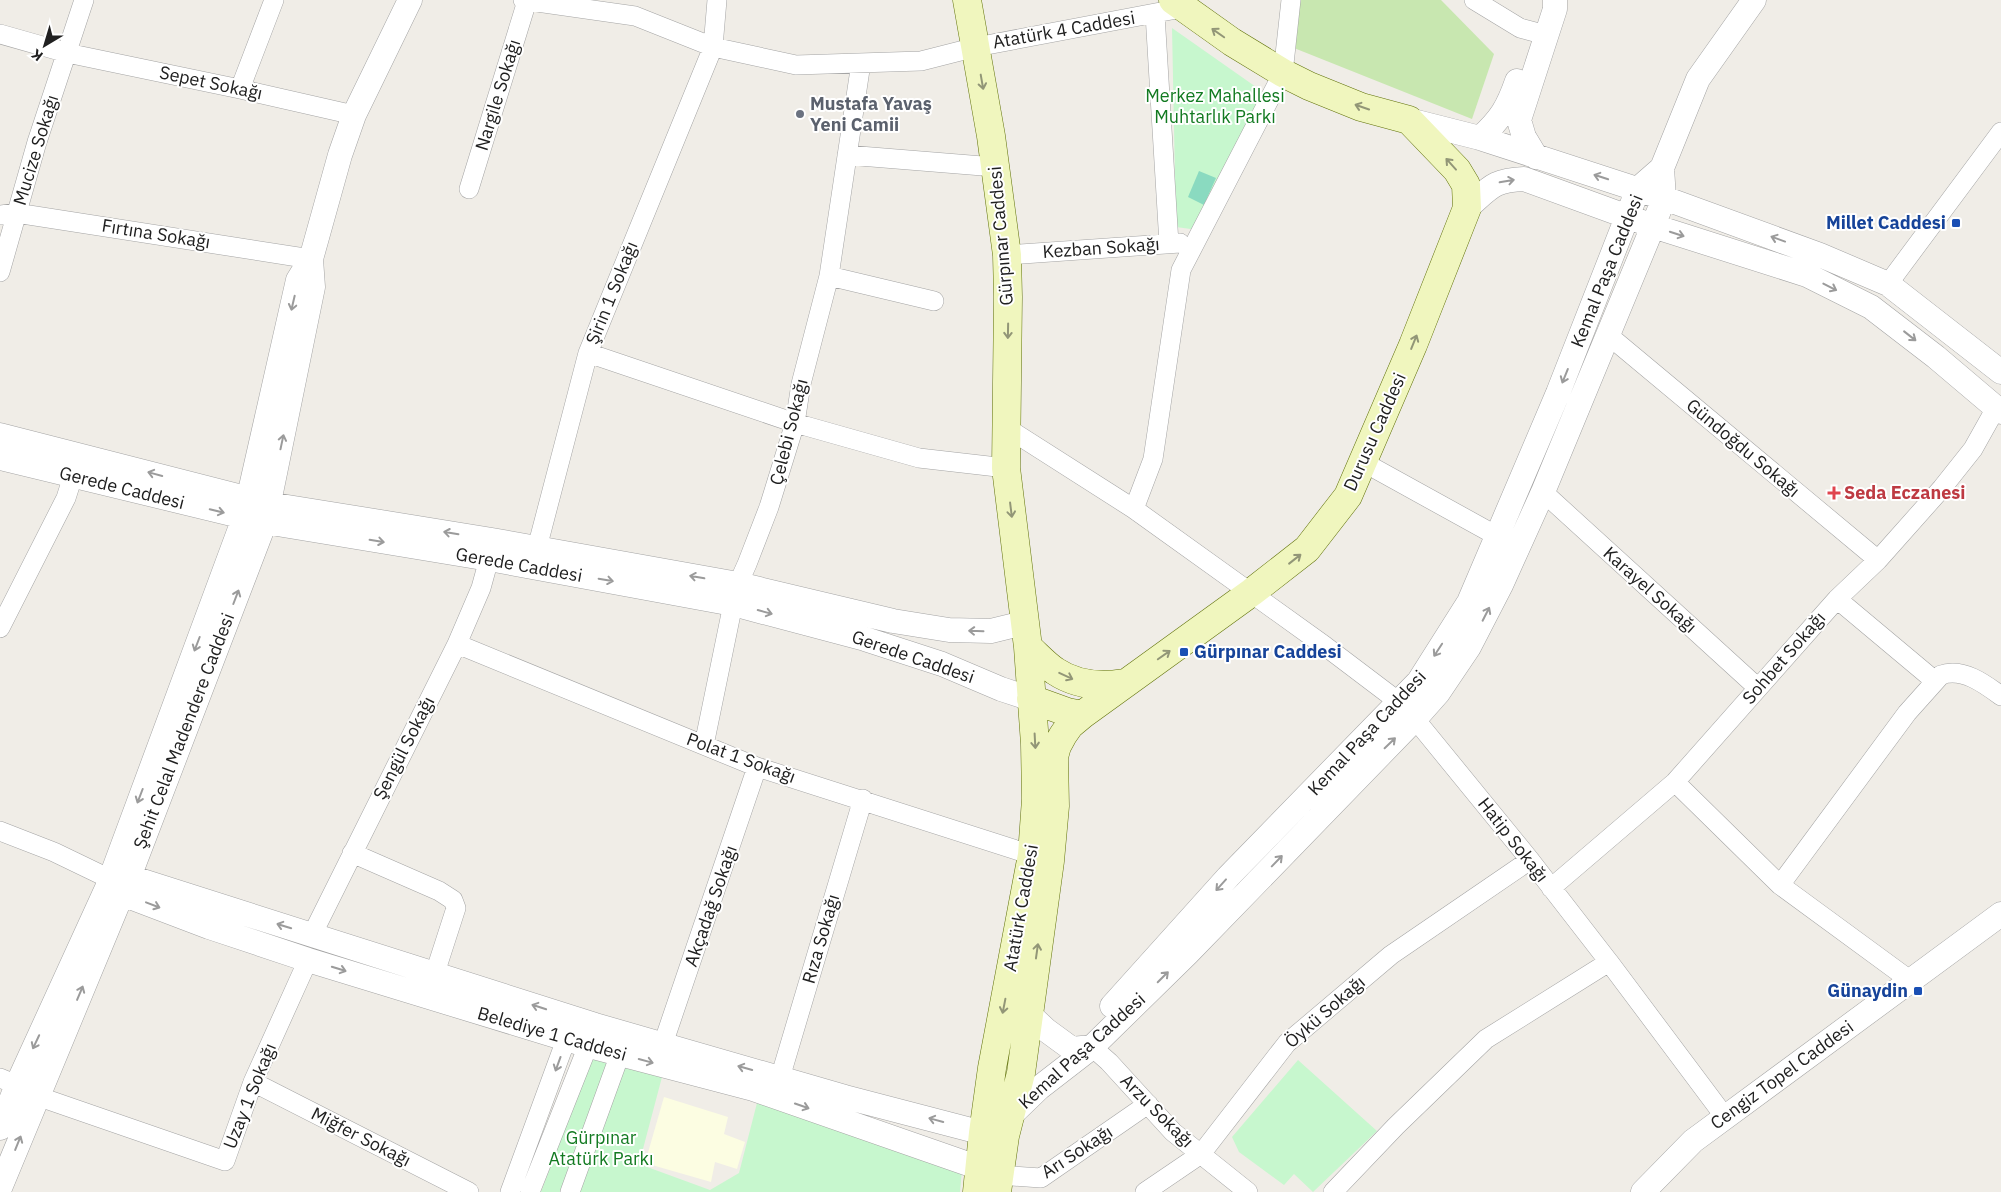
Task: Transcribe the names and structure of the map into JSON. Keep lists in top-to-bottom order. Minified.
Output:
{"streets":{"main road":["Gürpınar Caddesi","Durusu Caddesi","Atatürk Caddesi"],"street":["Atatürk 4 Caddesi","Sepet Sokağı","Nargile Sokağı","Mucize Sokağı","Fırtına Sokağı","Kezban Sokağı","Kemal Paşa Caddesi","Şirin 1 Sokağı","Çelebi Sokağı","Gündoğdu Sokağı","Gerede Caddesi","Karayel Sokağı","Sohbet Sokağı","Şehit Celal Madendere Caddesi","Şengül Sokağı","Polat 1 Sokağı","Hatip Sokağı","Akçadağ Sokağı","Rıza Sokağı","Öykü Sokağı","Belediye 1 Caddesi","Cengiz Topel Caddesi","Uzay 1 Sokağı","Arzu Sokağı","Miğfer Sokağı","Arı Sokağı"]},"crossings":[["Atatürk 4 Caddesi","Nargile Sokağı"],["Atatürk 4 Caddesi","Gürpınar Caddesi"],["Atatürk 4 Caddesi","Şirin 1 Sokağı"],["Atatürk 4 Caddesi","Çelebi Sokağı"],["Sepet Sokağı","Mucize Sokağı"],["Sepet Sokağı","Şehit Celal Madendere Caddesi"],["Mucize Sokağı","Fırtına Sokağı"],["Fırtına Sokağı","Şehit Celal Madendere Caddesi"],["Gürpınar Caddesi","Kezban Sokağı"],["Gürpınar Caddesi","Gerede Caddesi"],["Gürpınar Caddesi","Atatürk Caddesi"],["Kemal Paşa Caddesi","Gündoğdu Sokağı"],["Kemal Paşa Caddesi","Karayel Sokağı"],["Kemal Paşa Caddesi","Hatip Sokağı"],["Kemal Paşa Caddesi","Atatürk Caddesi"],["Kemal Paşa Caddesi","Belediye 1 Caddesi"],["Kemal Paşa Caddesi","Arzu Sokağı"],["Şirin 1 Sokağı","Gerede Caddesi"],["Çelebi Sokağı","Gerede Caddesi"],["Çelebi Sokağı","Polat 1 Sokağı"],["Durusu Caddesi","Atatürk Caddesi"],["Gündoğdu Sokağı","Sohbet Sokağı"],["Gerede Caddesi","Şehit Celal Madendere Caddesi"],["Gerede Caddesi","Şengül Sokağı"],["Gerede Caddesi","Atatürk Caddesi"],["Karayel Sokağı","Sohbet Sokağı"],["Sohbet Sokağı","Hatip Sokağı"],["Şehit Celal Madendere Caddesi","Belediye 1 Caddesi"],["Şehit Celal Madendere Caddesi","Uzay 1 Sokağı"],["Şengül Sokağı","Polat 1 Sokağı"],["Şengül Sokağı","Belediye 1 Caddesi"],["Polat 1 Sokağı","Akçadağ Sokağı"],["Polat 1 Sokağı","Atatürk Caddesi"],["Polat 1 Sokağı","Rıza Sokağı"],["Hatip Sokağı","Öykü Sokağı"],["Hatip Sokağı","Cengiz Topel Caddesi"],["Akçadağ Sokağı","Belediye 1 Caddesi"],["Atatürk Caddesi","Belediye 1 Caddesi"],["Atatürk Caddesi","Arı Sokağı"],["Rıza Sokağı","Belediye 1 Caddesi"],["Öykü Sokağı","Arzu Sokağı"],["Belediye 1 Caddesi","Uzay 1 Sokağı"],["Belediye 1 Caddesi","Arı Sokağı"],["Uzay 1 Sokağı","Miğfer Sokağı"],["Arzu Sokağı","Arı Sokağı"]],"one_way":["Gürpınar Caddesi","Durusu Caddesi"],"parks":["Merkez Mahallesi Muhtarlık Parkı","Gürpınar Atatürk Parkı"],"places":{"other":["Mustafa Yavaş Yeni Camii"],"transit":["Millet Caddesi","Gürpınar Caddesi","Günaydin"],"health":["Seda Eczanesi"]},"north":"bottom left"}
